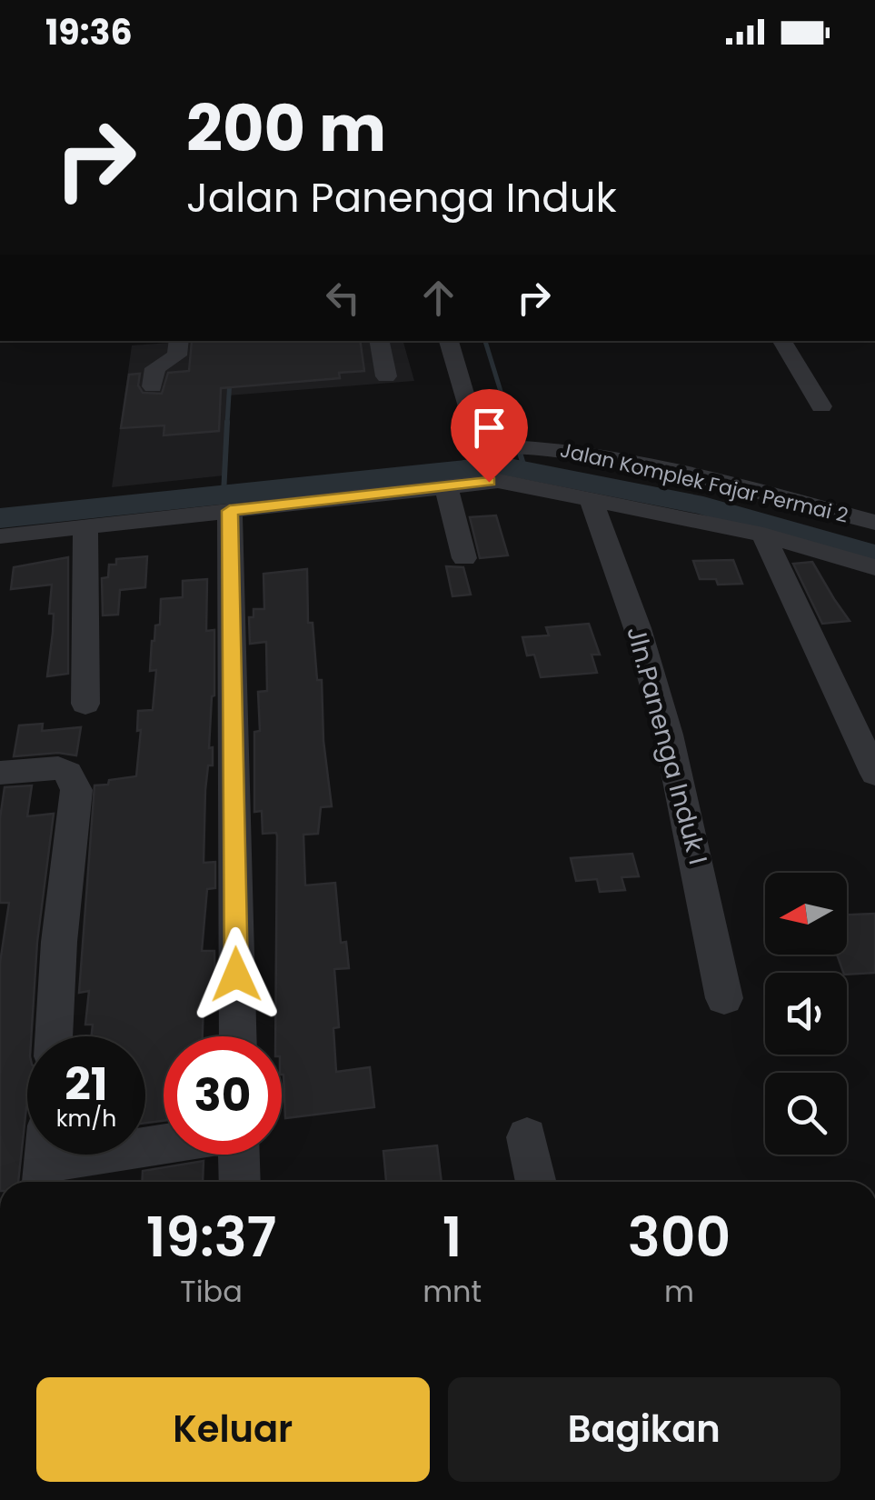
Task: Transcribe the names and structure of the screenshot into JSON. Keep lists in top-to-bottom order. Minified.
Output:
{"streets":{"street":["Jalan Komplek Fajar Permai 2","Jln.Panenga Induk I"]},"north":"left","page":{"status":"19:36","turn":["200 m","Jalan Panenga Induk"],"speed":"21 km/h","limit":"30","eta":["19:37","Tiba","1","mnt","300","m"],"buttons":["Keluar","Bagikan"]}}
